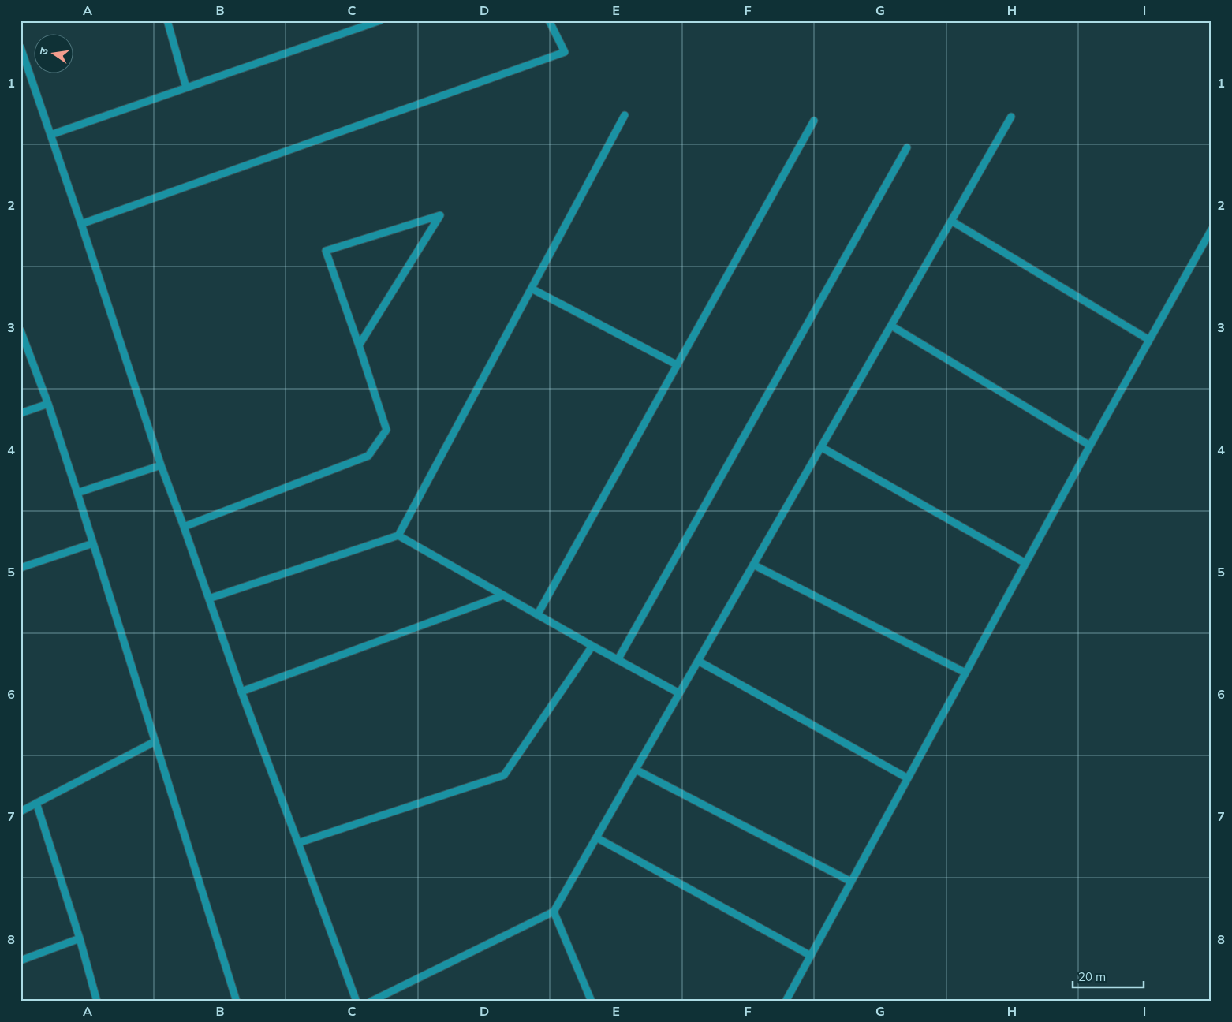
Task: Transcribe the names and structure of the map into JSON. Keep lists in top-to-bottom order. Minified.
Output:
{"scale_bar":"20 m","north":"left","grid":{"columns":["A","B","C","D","E","F","G","H","I"],"rows":["1","2","3","4","5","6","7","8"]}}
